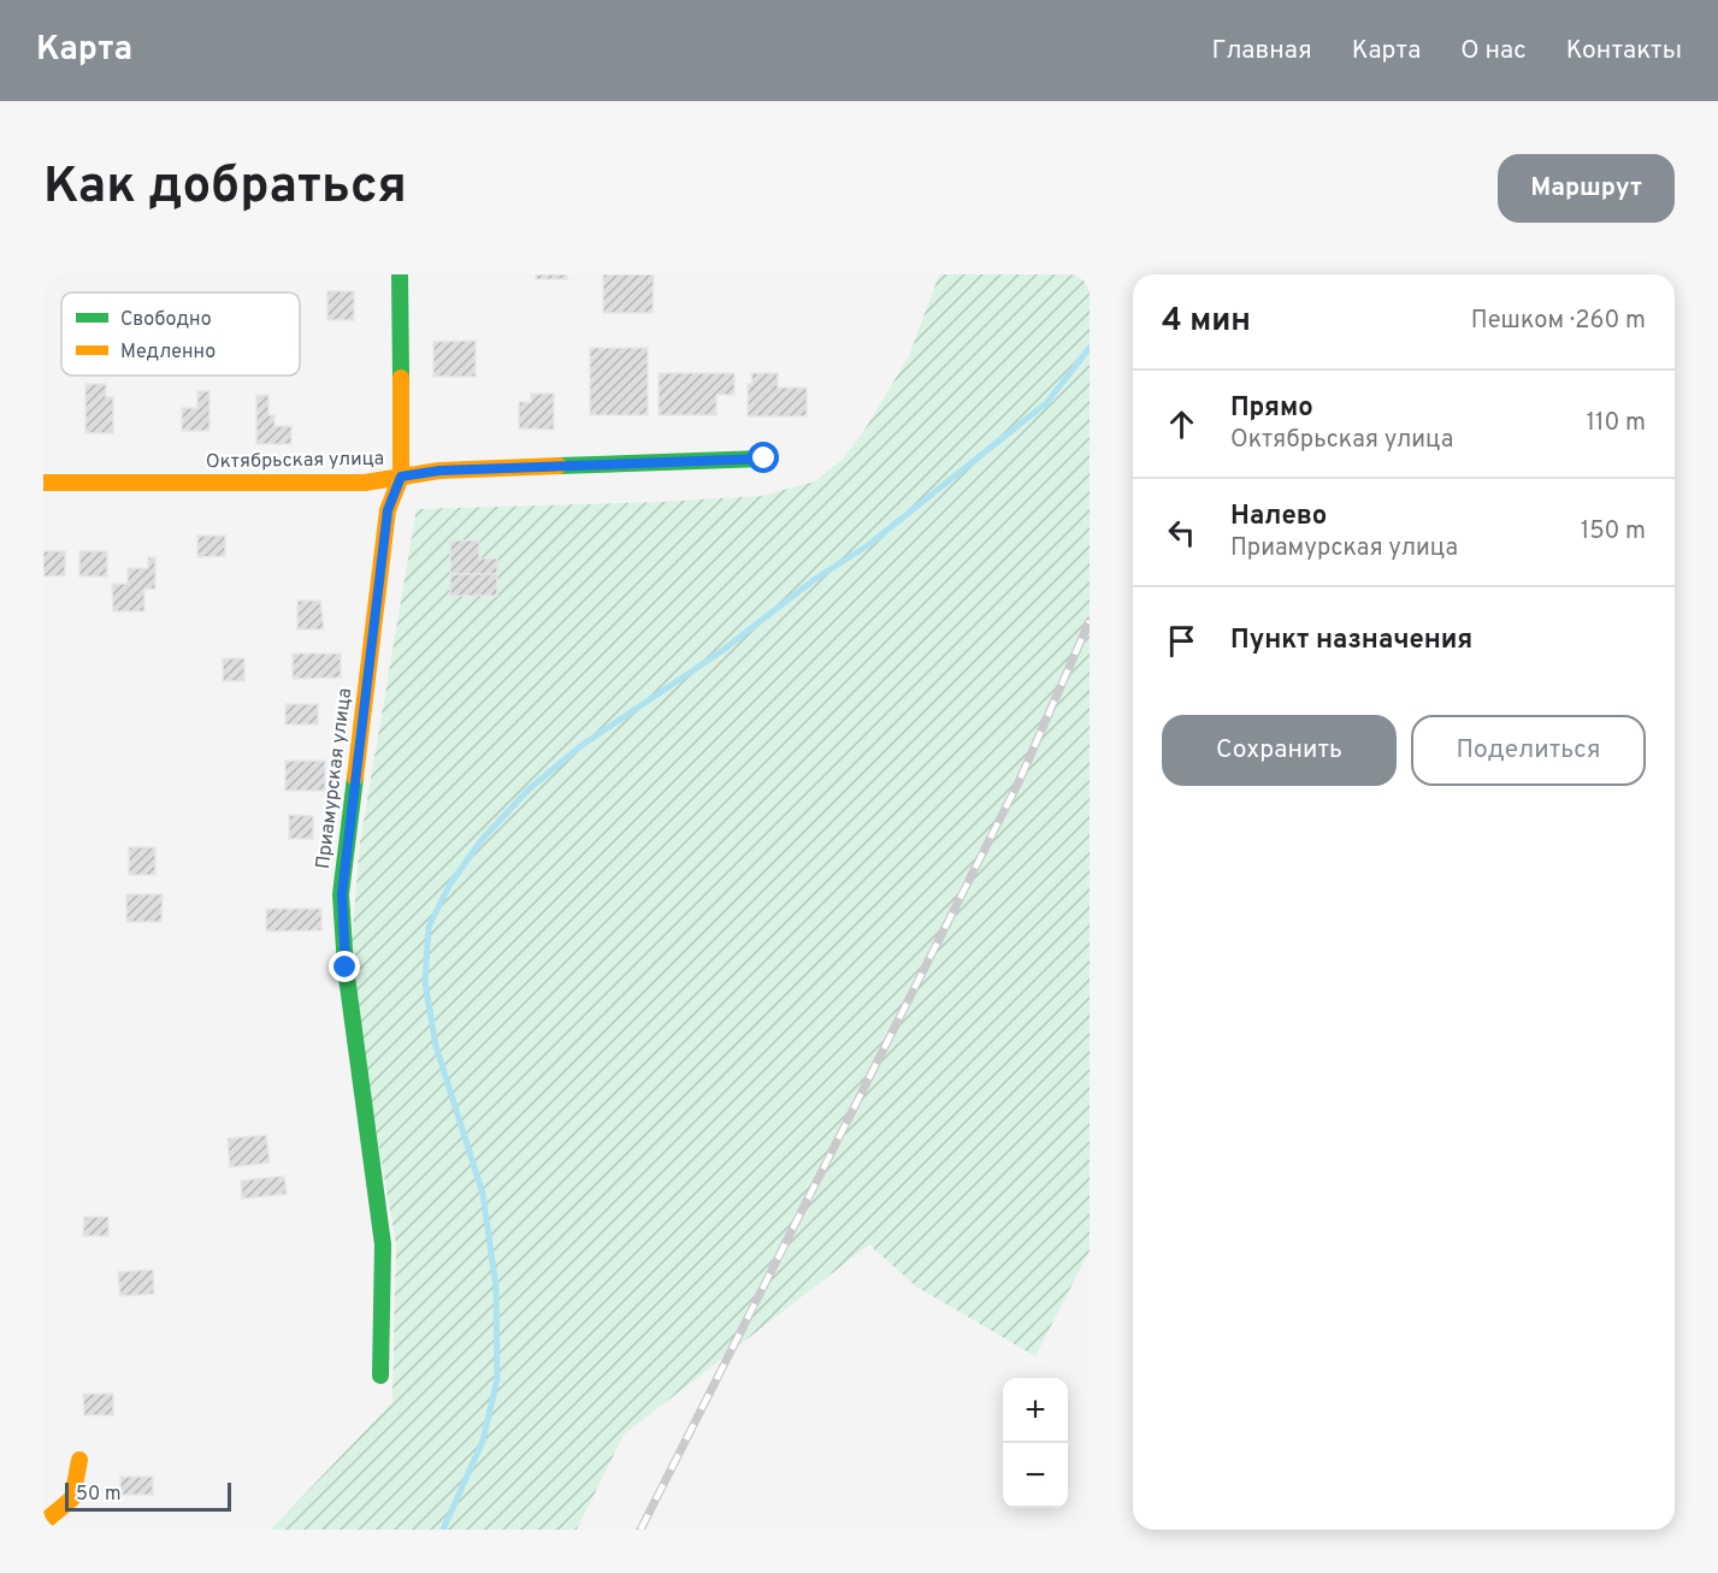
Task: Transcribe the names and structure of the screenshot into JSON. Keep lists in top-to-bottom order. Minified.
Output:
{"streets":{"street":["Октябрьская улица","Приамурская улица"]},"crossings":[["Октябрьская улица","Приамурская улица"]],"legend":["Свободно","Медленно"],"scale_bar":"50 m","page":{"header":"Карта","nav":["Главная","Карта","О нас","Контакты"],"buttons":["Маршрут",["Сохранить","Поделиться"]],"title":"Как добраться","heading":["4 мин","Пешком · 260 m"],"list":[["Прямо","Октябрьская улица","110 m"],["Налево","Приамурская улица","150 m"],"Пункт назначения"],"map_buttons":["+","−"],"scale":"50 m"}}
